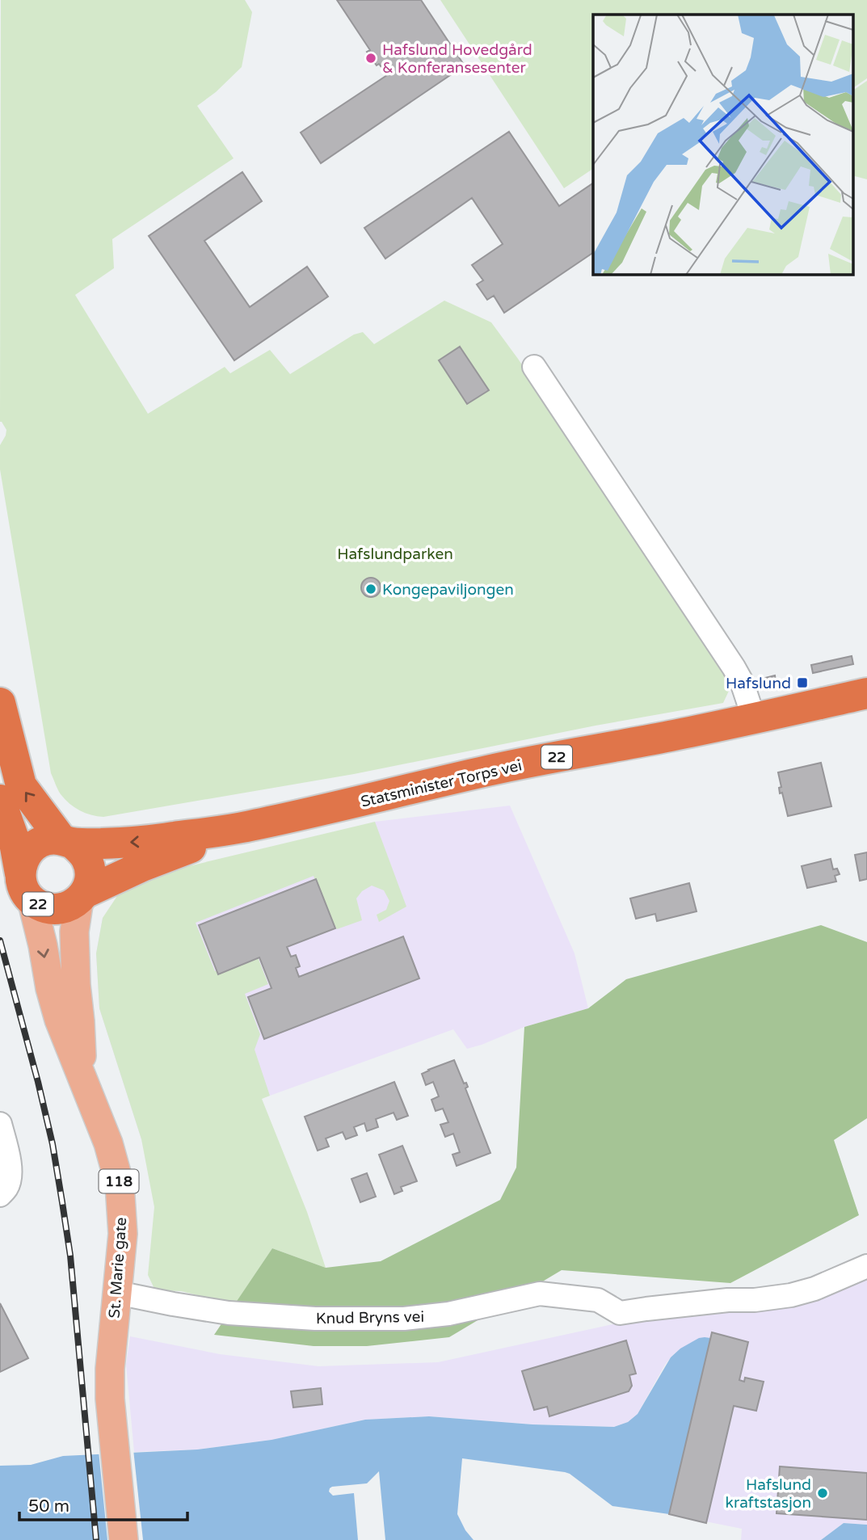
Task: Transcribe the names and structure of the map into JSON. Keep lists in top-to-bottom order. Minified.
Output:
{"streets":{"highway":["22","Statsminister Torps vei"],"main road":["118","St. Marie gate"],"street":["Knud Bryns vei"]},"crossings":[["22","Statsminister Torps vei"],["22","St. Marie gate"],["Statsminister Torps vei","St. Marie gate"],["St. Marie gate","Knud Bryns vei"]],"parks":["Hafslundparken"],"places":{"other":["Hafslund Hovedgård & Konferansesenter","Kongepaviljongen","Hafslund kraftstasjon"],"transit":["Hafslund"]},"scale_bar":"50 m"}
